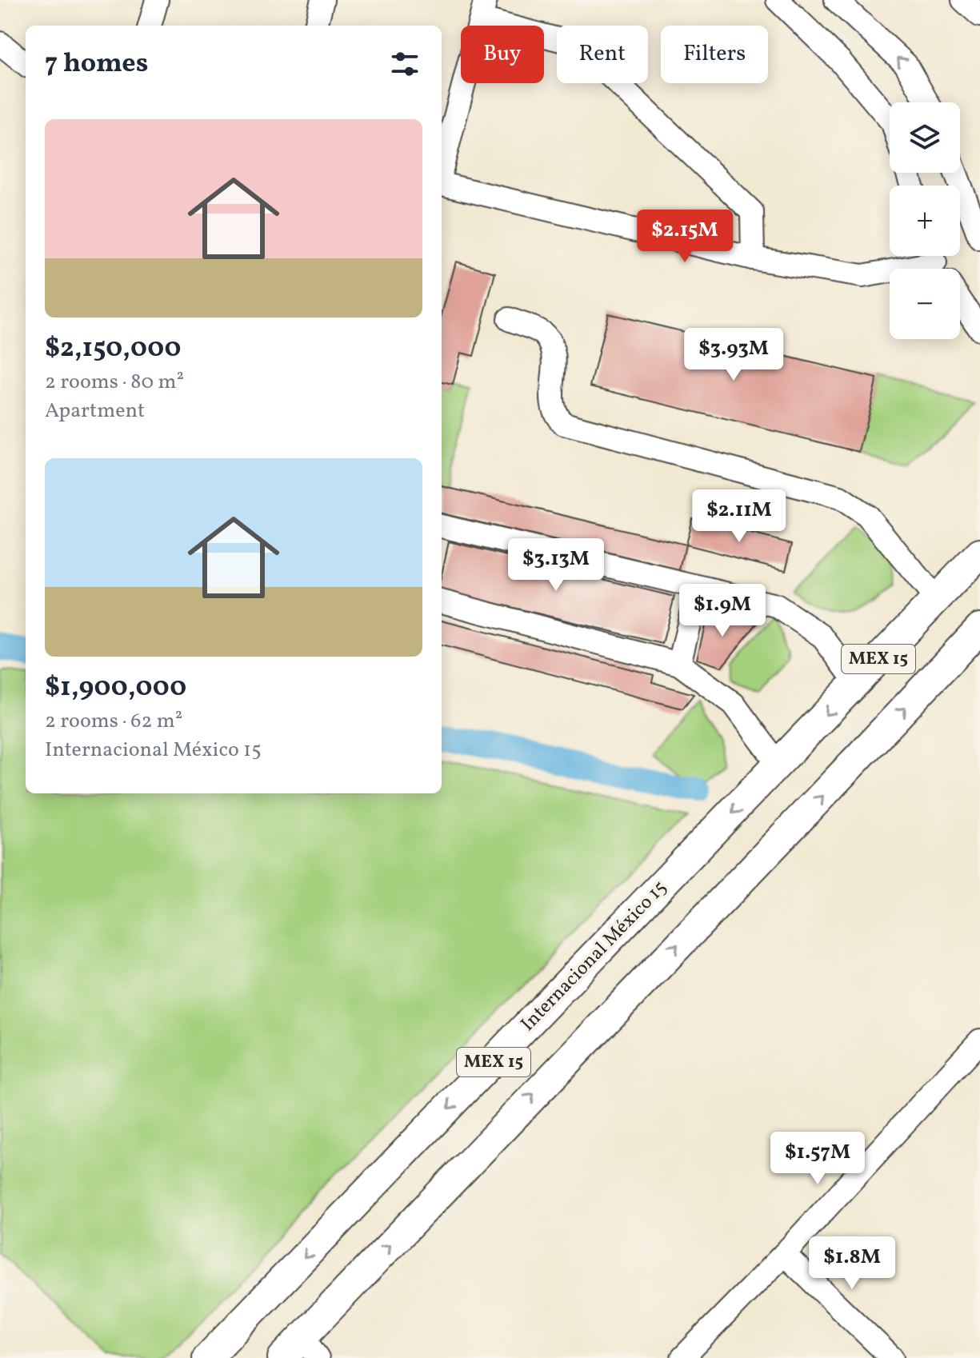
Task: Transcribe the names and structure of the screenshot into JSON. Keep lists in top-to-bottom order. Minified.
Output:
{"streets":{"main road":["MEX 15","Internacional México 15"]},"page":{"chip":["Buy","Rent","Filters"],"heading":"7 homes","map_buttons":["+","−"],"list":[{"name":"$2,150,000","note":"2 rooms · 80 m² · Apartment"},{"name":"$1,900,000","note":"2 rooms · 62 m² · Internacional México 15"}],"price":["$2.15M","$3.93M","$2.11M","$3.13M","$1.9M","$1.57M","$1.8M"]}}
